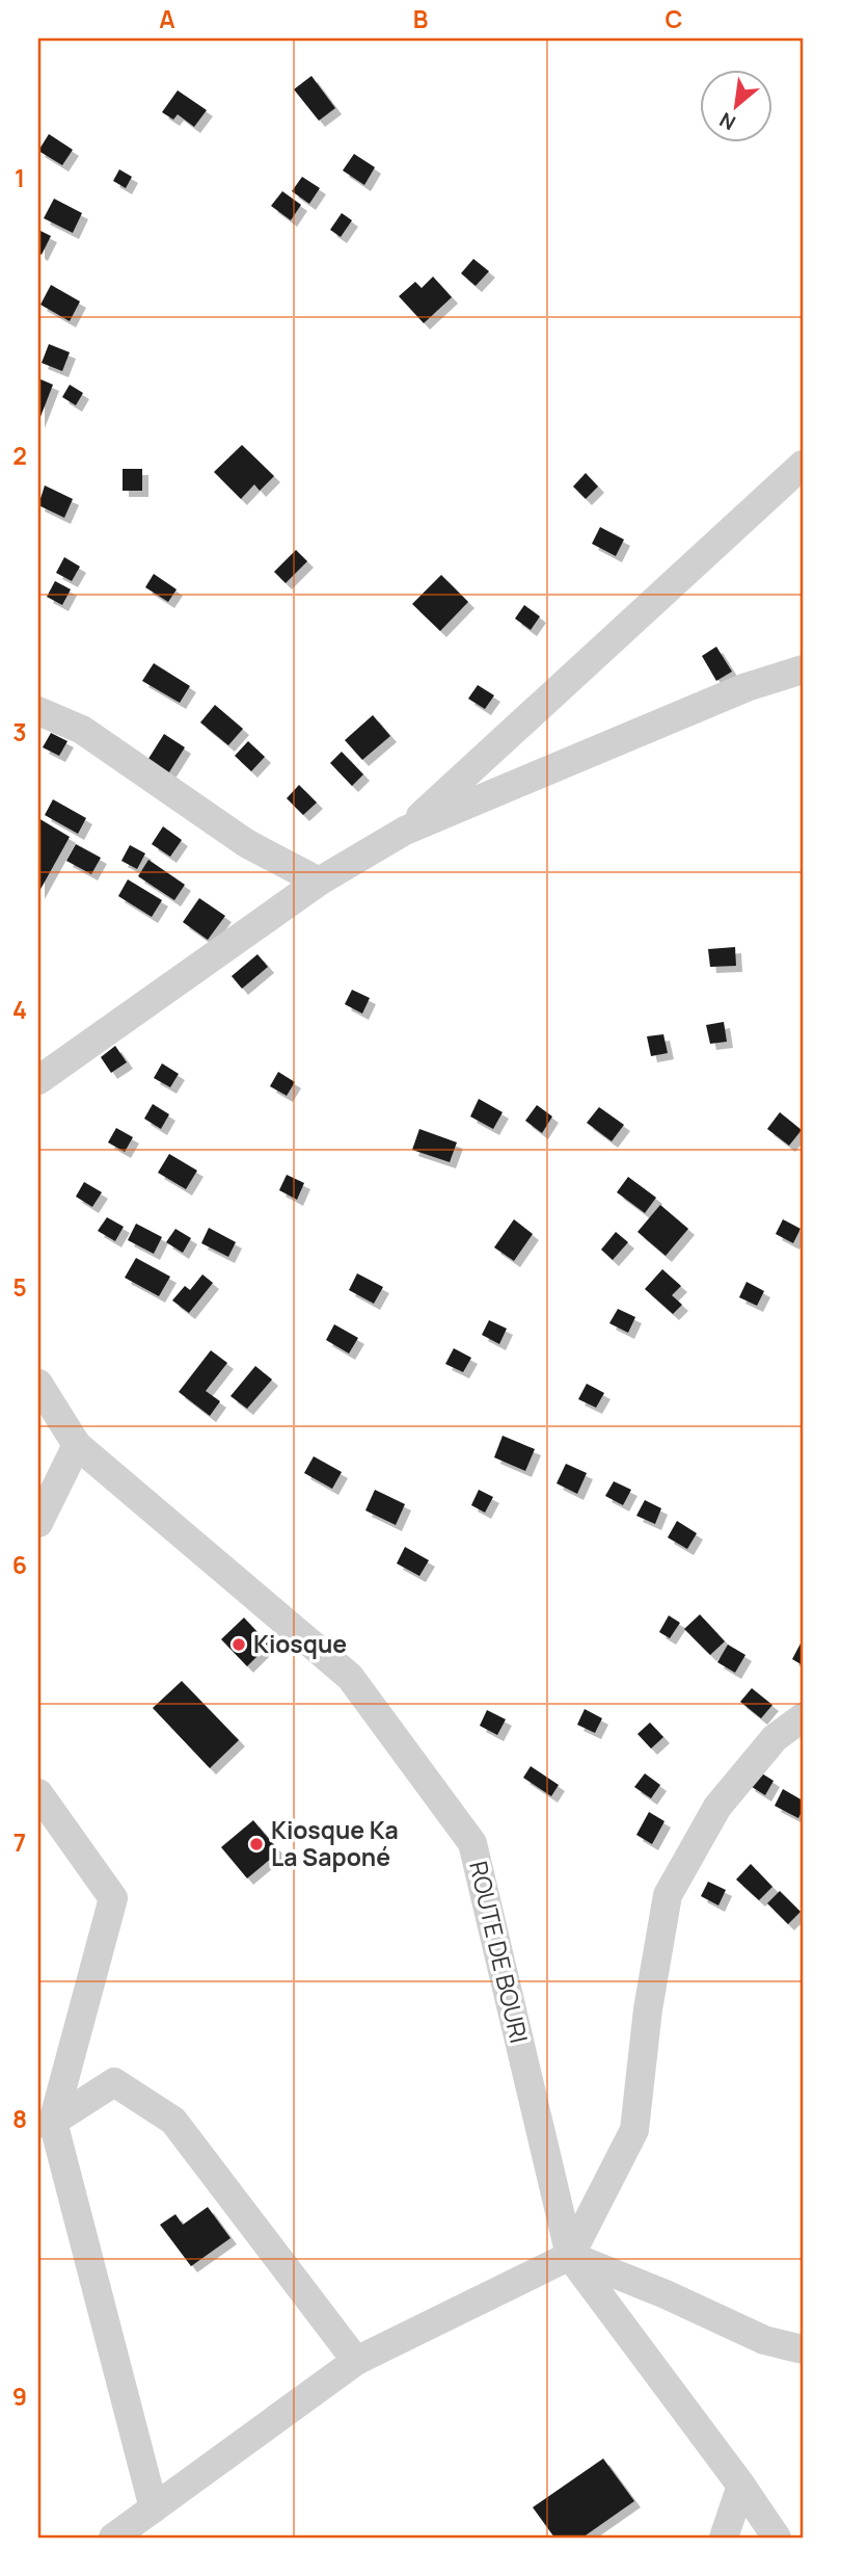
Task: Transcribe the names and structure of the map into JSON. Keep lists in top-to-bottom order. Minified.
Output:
{"streets":{"street":["ROUTE DE BOURI"]},"places":["Kiosque","Kiosque Ka La Saponé"],"north":"bottom left","grid":{"columns":["A","B","C"],"rows":["1","2","3","4","5","6","7","8","9"]}}
